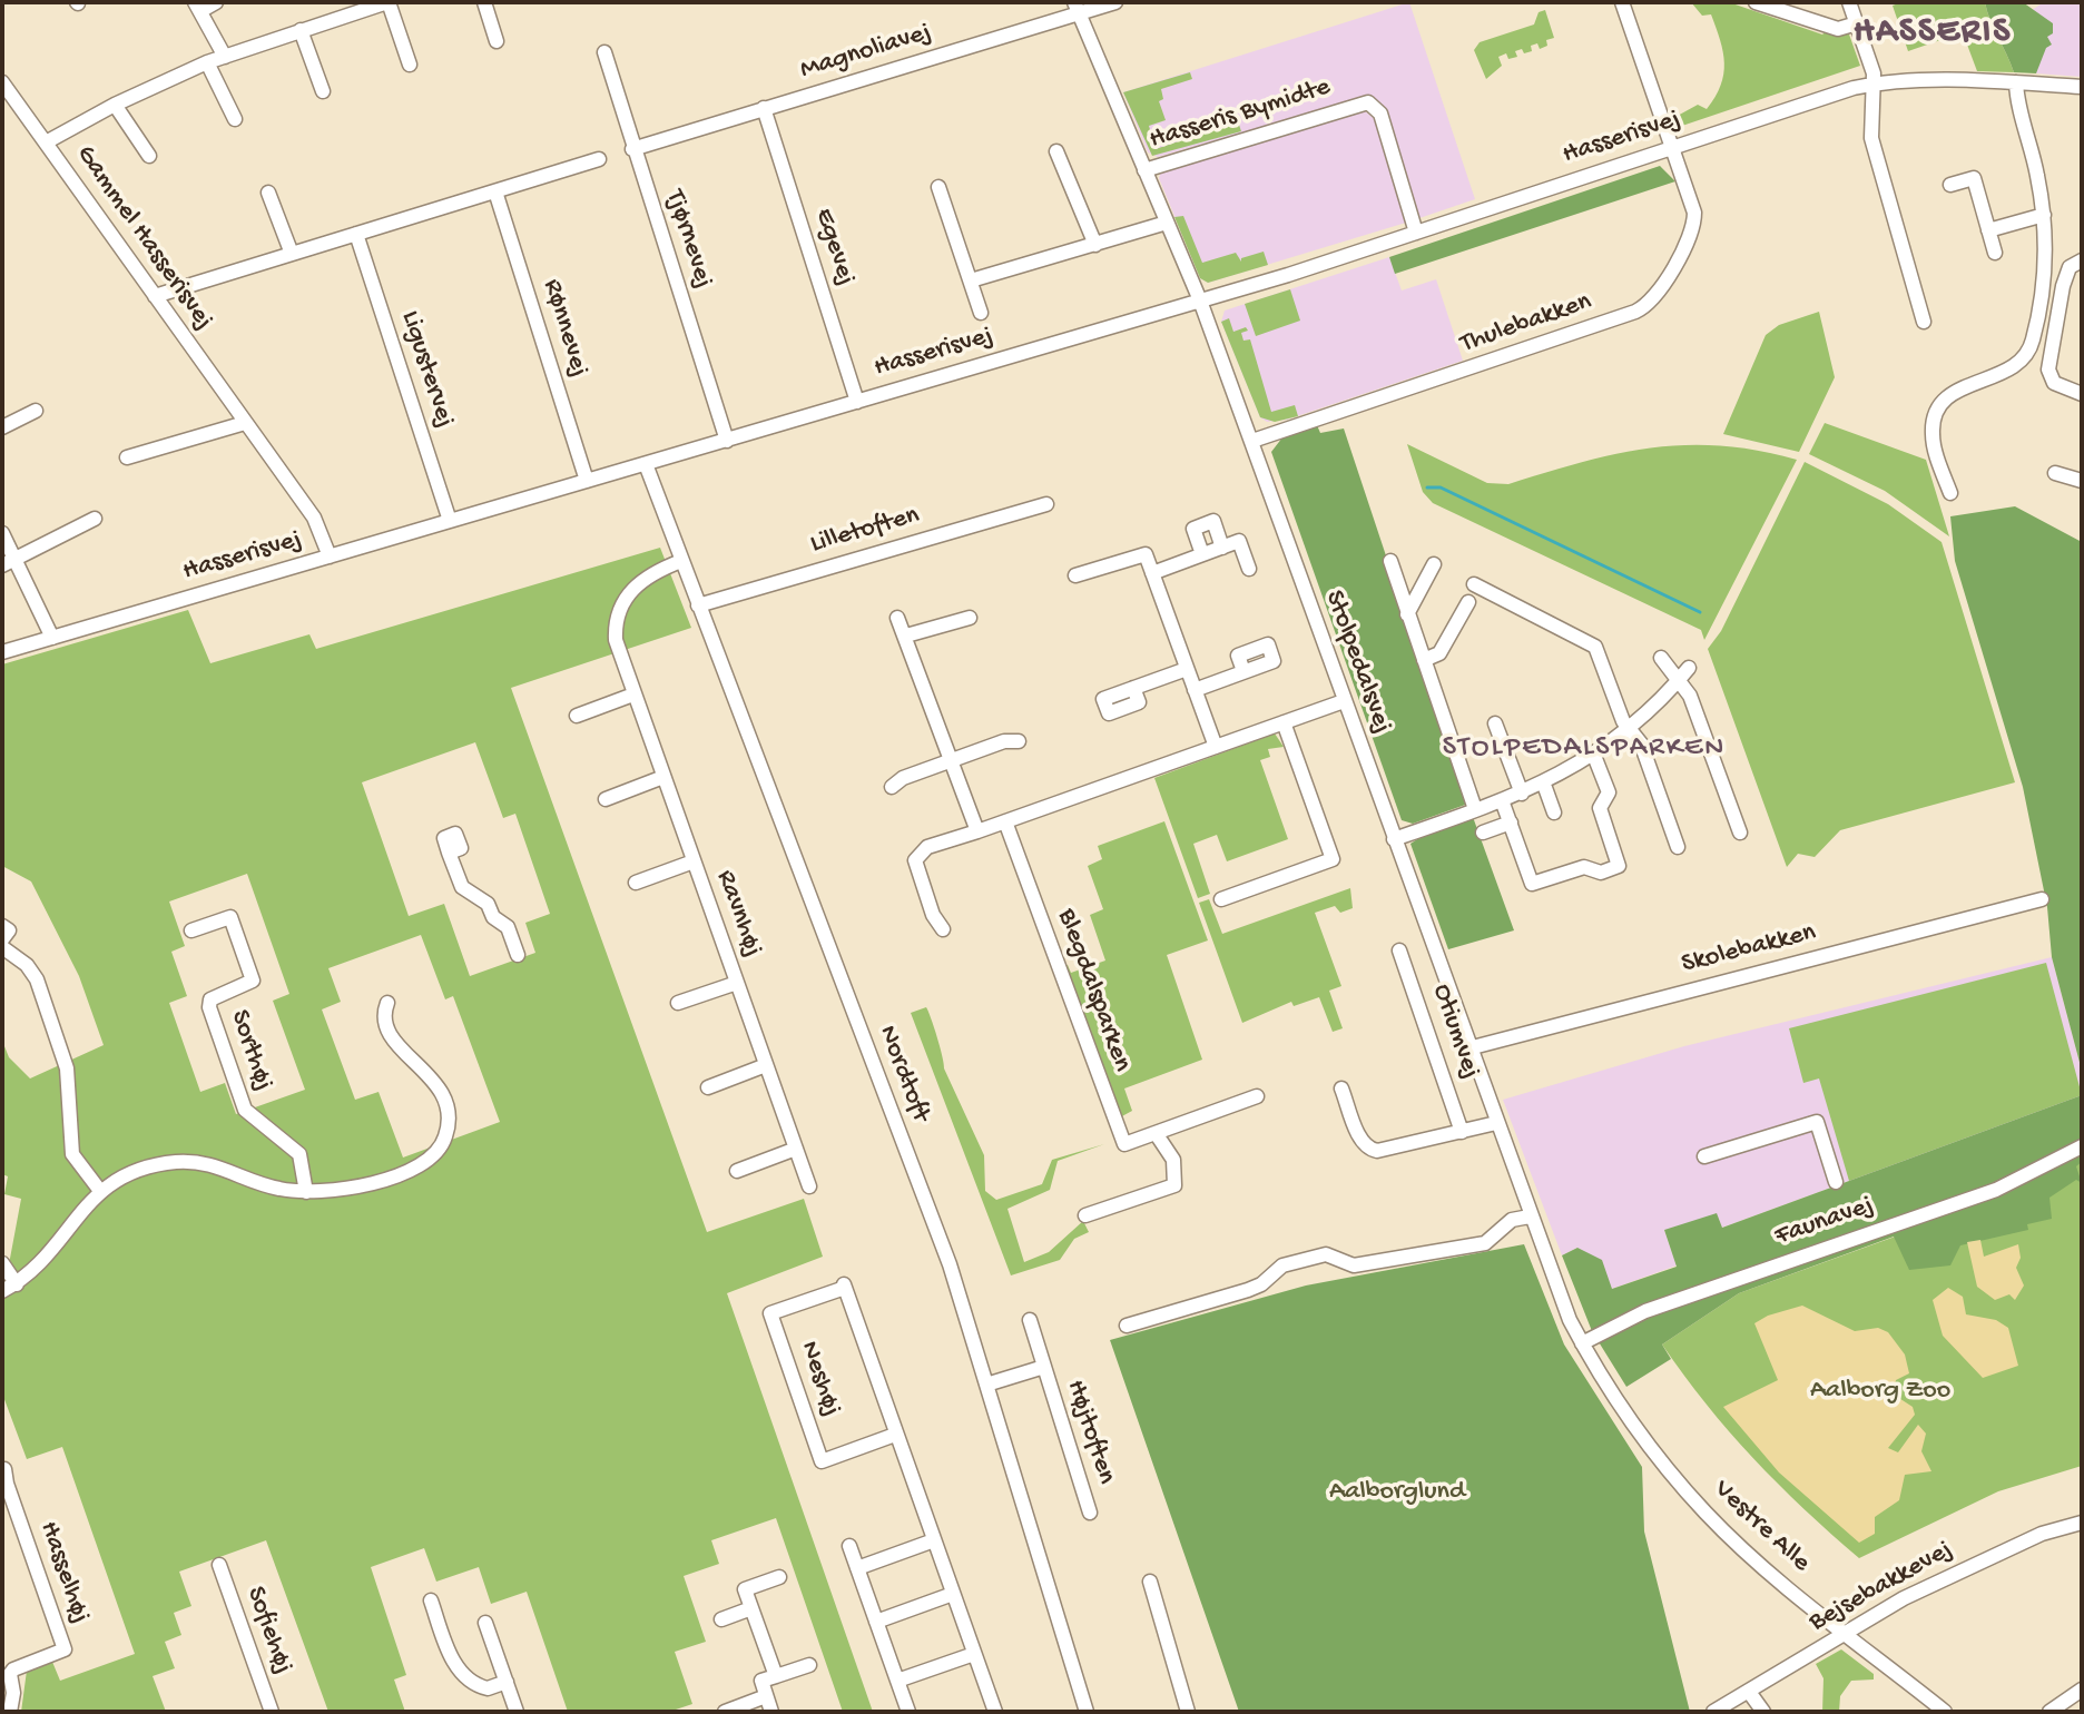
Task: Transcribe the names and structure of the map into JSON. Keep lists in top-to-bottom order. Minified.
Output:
{"streets":{"street":["Magnoliavej","Hasseris Bymidte","Hasserisvej","Gammel Hasserisvej","Tjørnevej","Egevej","Thulebakken","Rønnevej","Ligustervej","Lilletoften","Stolpedalsvej","Ravnhøj","Skolebakken","Blegdalsparken","Otiumvej","Sorthøj","Nordtoft","Faunavej","Neshøj","Højtoften","Vestre Alle","Hasselhøj","Bejsebakkevej","Sofiehøj"]},"crossings":[["Magnoliavej","Tjørnevej"],["Magnoliavej","Egevej"],["Magnoliavej","Stolpedalsvej"],["Hasseris Bymidte","Hasserisvej"],["Hasseris Bymidte","Stolpedalsvej"],["Hasserisvej","Gammel Hasserisvej"],["Hasserisvej","Tjørnevej"],["Hasserisvej","Egevej"],["Hasserisvej","Thulebakken"],["Hasserisvej","Rønnevej"],["Hasserisvej","Ligustervej"],["Hasserisvej","Stolpedalsvej"],["Hasserisvej","Nordtoft"],["Thulebakken","Stolpedalsvej"],["Lilletoften","Nordtoft"],["Stolpedalsvej","Skolebakken"],["Stolpedalsvej","Faunavej"],["Stolpedalsvej","Vestre Alle"],["Ravnhøj","Nordtoft"],["Nordtoft","Højtoften"],["Faunavej","Vestre Alle"],["Vestre Alle","Bejsebakkevej"]],"districts":["HASSERIS","STOLPEDALSPARKEN"],"parks":["Aalborg Zoo","Aalborglund"]}
